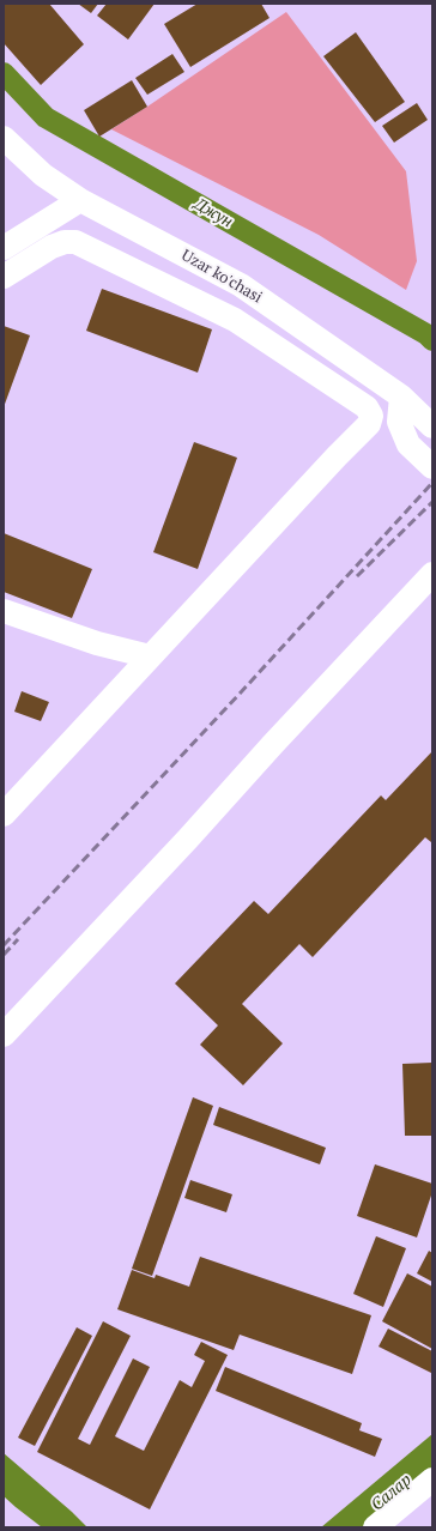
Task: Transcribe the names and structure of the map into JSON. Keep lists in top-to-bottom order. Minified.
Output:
{"streets":{"street":["Uzar ko'chasi"]},"water":["Джун","Салар"]}
